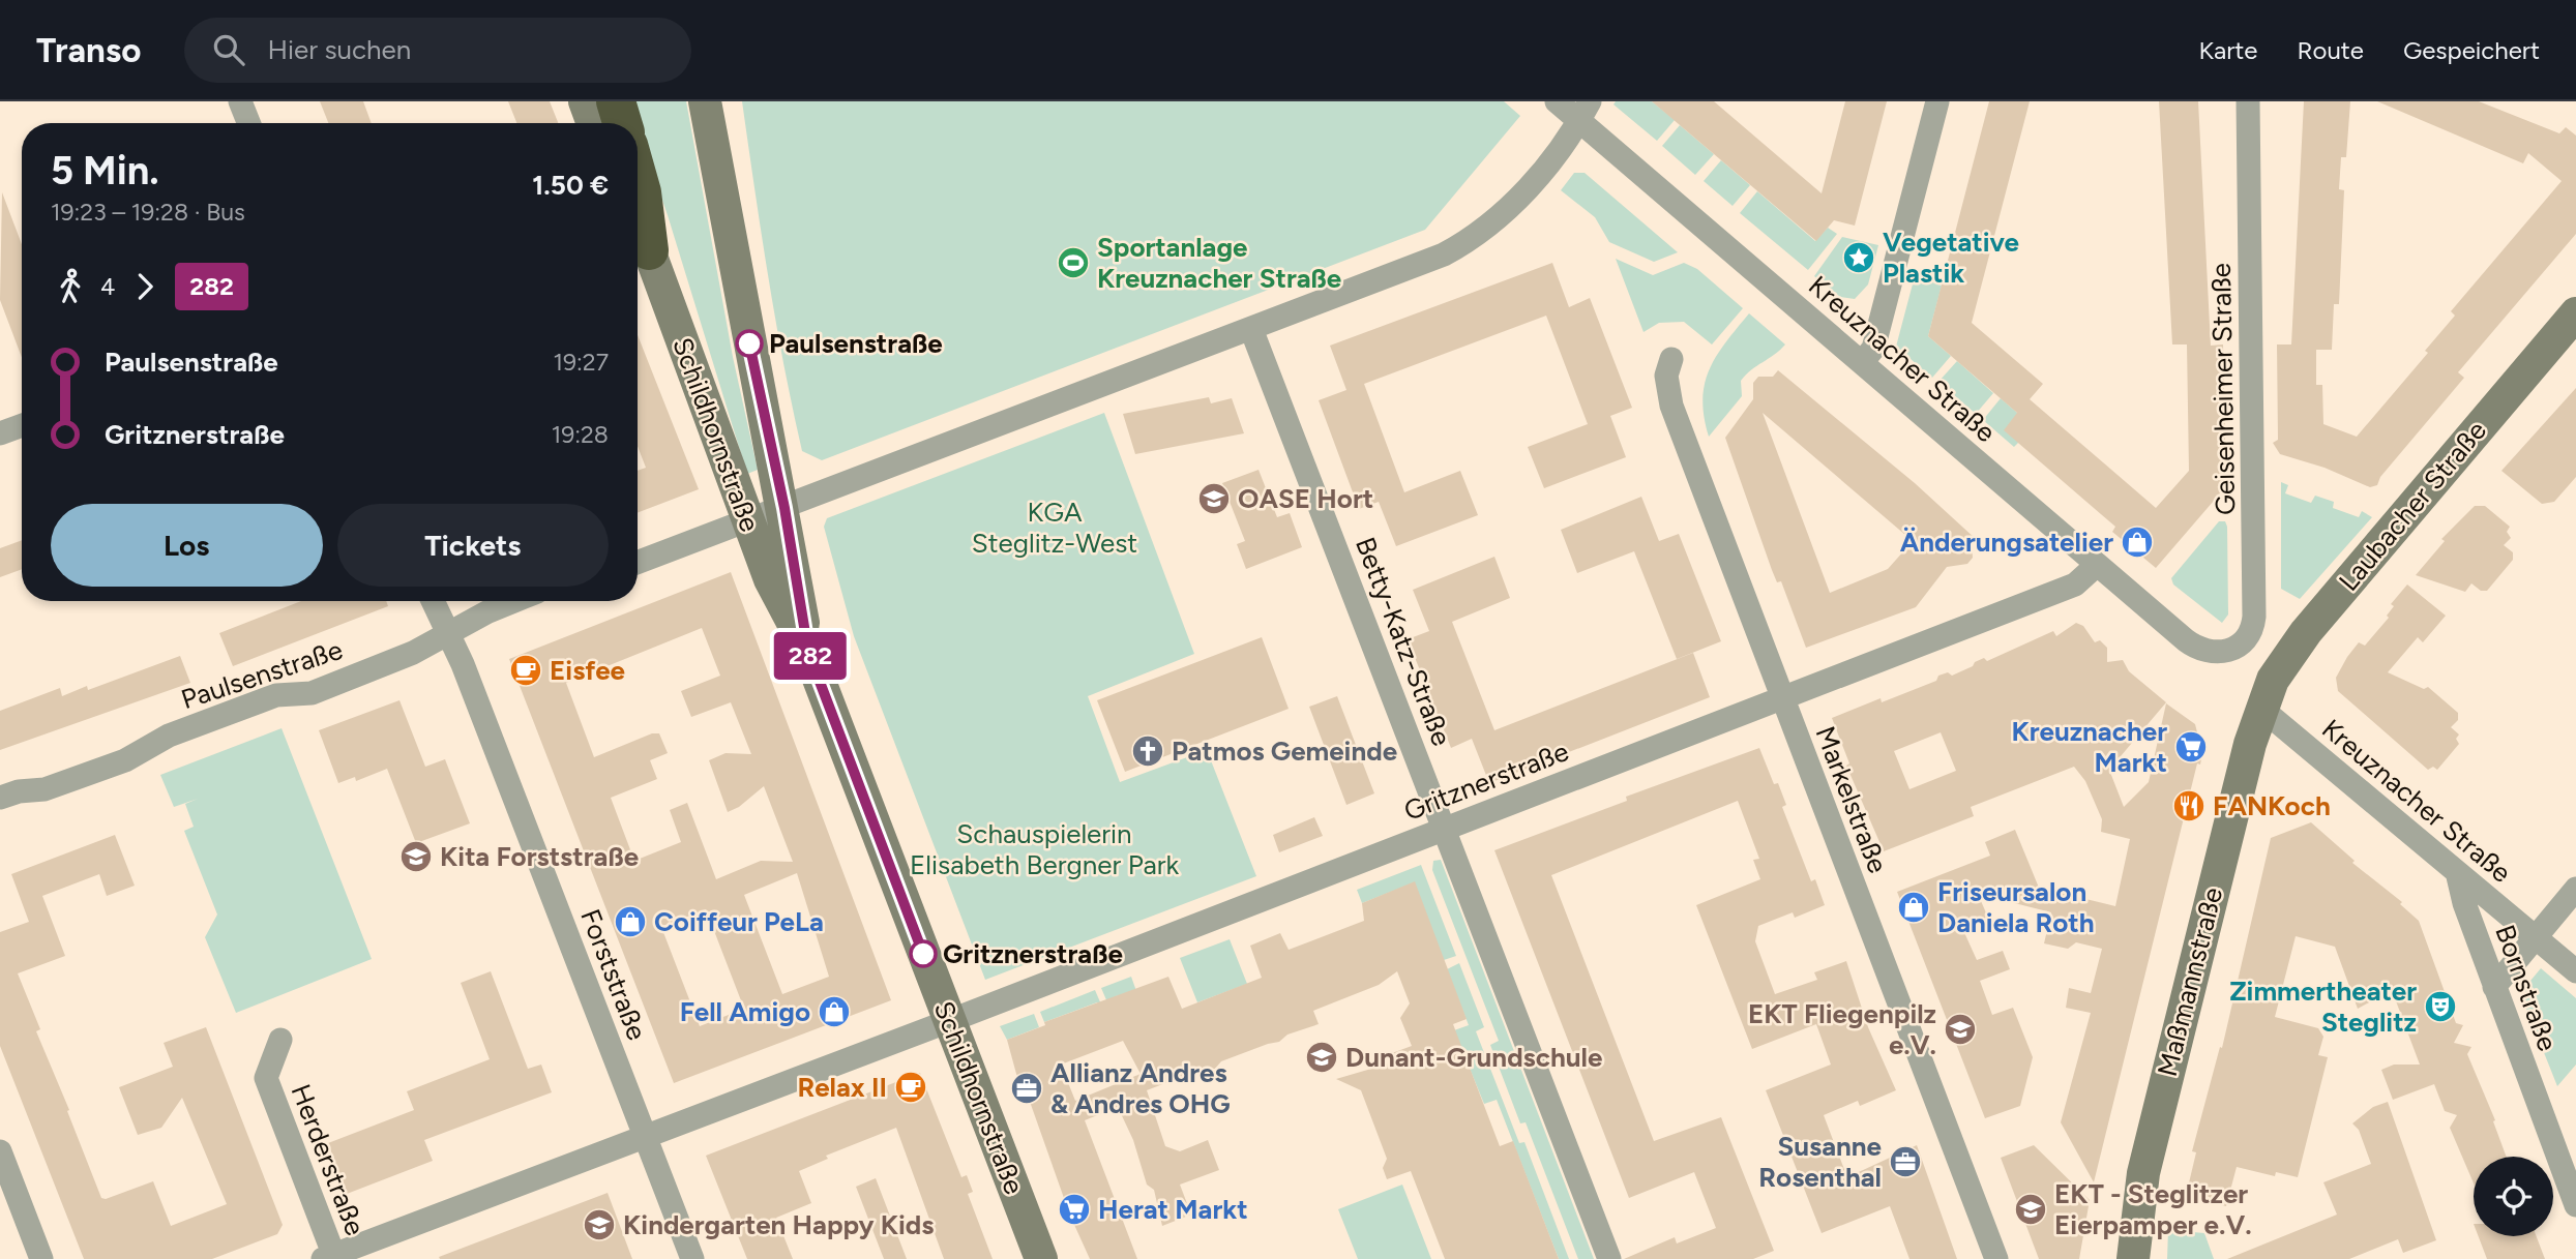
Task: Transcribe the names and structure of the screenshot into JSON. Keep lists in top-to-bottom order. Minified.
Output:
{"streets":{"main road":["Schildhornstraße","Laubacher Straße","Maßmannstraße"],"street":["Kreuznacher Straße","Geisenheimer Straße","Betty-Katz-Straße","Paulsenstraße","Gritznerstraße","Markelstraße","Forststraße","Bornstraße","Herderstraße"]},"crossings":[["Kreuznacher Straße","Geisenheimer Straße"],["Kreuznacher Straße","Laubacher Straße"],["Kreuznacher Straße","Gritznerstraße"],["Kreuznacher Straße","Maßmannstraße"],["Kreuznacher Straße","Bornstraße"],["Schildhornstraße","Gritznerstraße"],["Laubacher Straße","Maßmannstraße"],["Betty-Katz-Straße","Gritznerstraße"],["Paulsenstraße","Forststraße"],["Gritznerstraße","Markelstraße"],["Gritznerstraße","Forststraße"],["Gritznerstraße","Herderstraße"]],"parks":["KGA Steglitz-West","Schauspielerin Elisabeth Bergner Park"],"places":{"place":["Vegetative Plastik"],"sports":["Sportanlage Kreuznacher Straße"],"other":["Paulsenstraße","Gritznerstraße"],"school or university":["OASE Hort","Kita Forststraße","EKT Fliegenpilz e.V.","Dunant-Grundschule","EKT - Steglitzer Eierpamper e.V.","Kindergarten Happy Kids"],"shop":["Änderungsatelier","Friseursalon Daniela Roth","Coiffeur PeLa","Fell Amigo"],"cafe":["Eisfee","Relax II"],"supermarket":["Kreuznacher Markt","Herat Markt"],"church":["Patmos Gemeinde"],"restaurant":["FANKoch"],"theatre":["Zimmertheater Steglitz"],"office":["Allianz Andres & Andres OHG","Susanne Rosenthal"]},"lines":["bus line 282"],"page":{"header":"Transo","search":"Hier suchen","nav":["Karte","Route","Gespeichert"],"on_map":"282","heading":["5 Min.","19:23 – 19:28 · Bus","1.50 €"],"legs":["4","282"],"list":[{"name":"Paulsenstraße","value":"19:27"},{"name":"Gritznerstraße","value":"19:28"}],"buttons":["Los","Tickets"]}}
